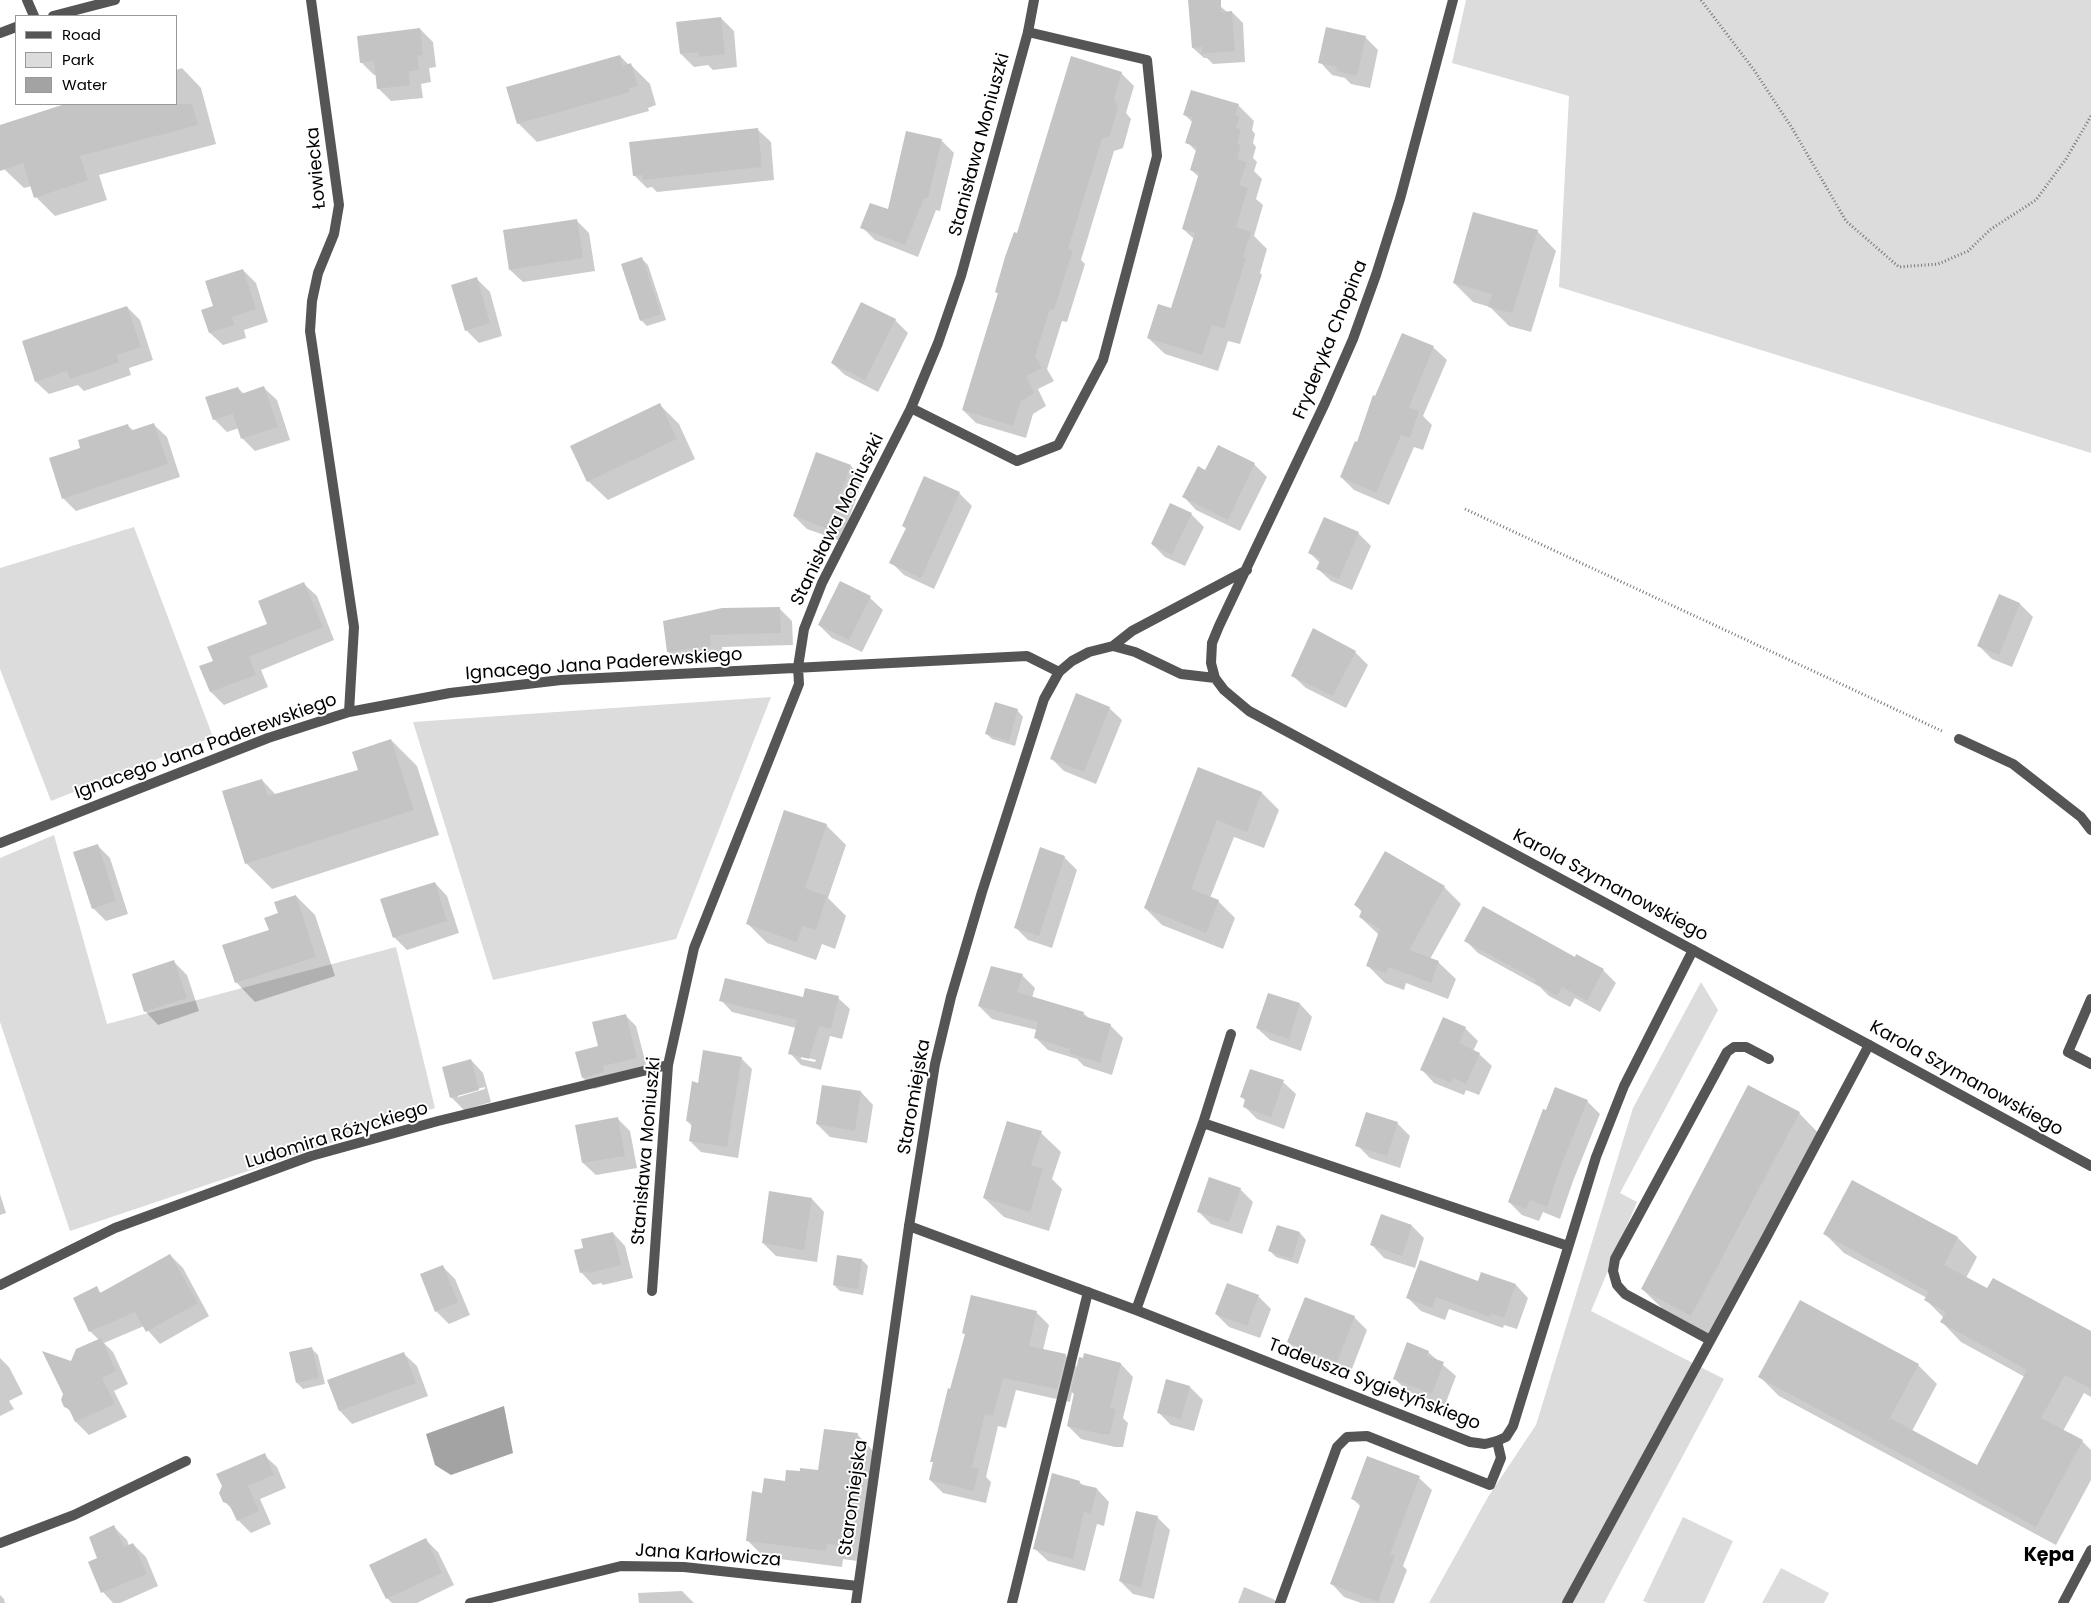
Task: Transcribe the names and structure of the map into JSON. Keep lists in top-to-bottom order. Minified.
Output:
{"streets":{"street":["Stanisława Moniuszki","Łowiecka","Fryderyka Chopina","Ignacego Jana Paderewskiego","Karola Szymanowskiego","Staromiejska","Ludomira Różyckiego","Tadeusza Sygietyńskiego","Jana Karłowicza"]},"crossings":[["Stanisława Moniuszki","Ignacego Jana Paderewskiego"],["Stanisława Moniuszki","Ludomira Różyckiego"],["Łowiecka","Ignacego Jana Paderewskiego"],["Fryderyka Chopina","Karola Szymanowskiego"],["Ignacego Jana Paderewskiego","Staromiejska"],["Karola Szymanowskiego","Tadeusza Sygietyńskiego"],["Staromiejska","Tadeusza Sygietyńskiego"],["Staromiejska","Jana Karłowicza"]],"districts":["Kępa"],"legend":["Road","Park","Water"]}
